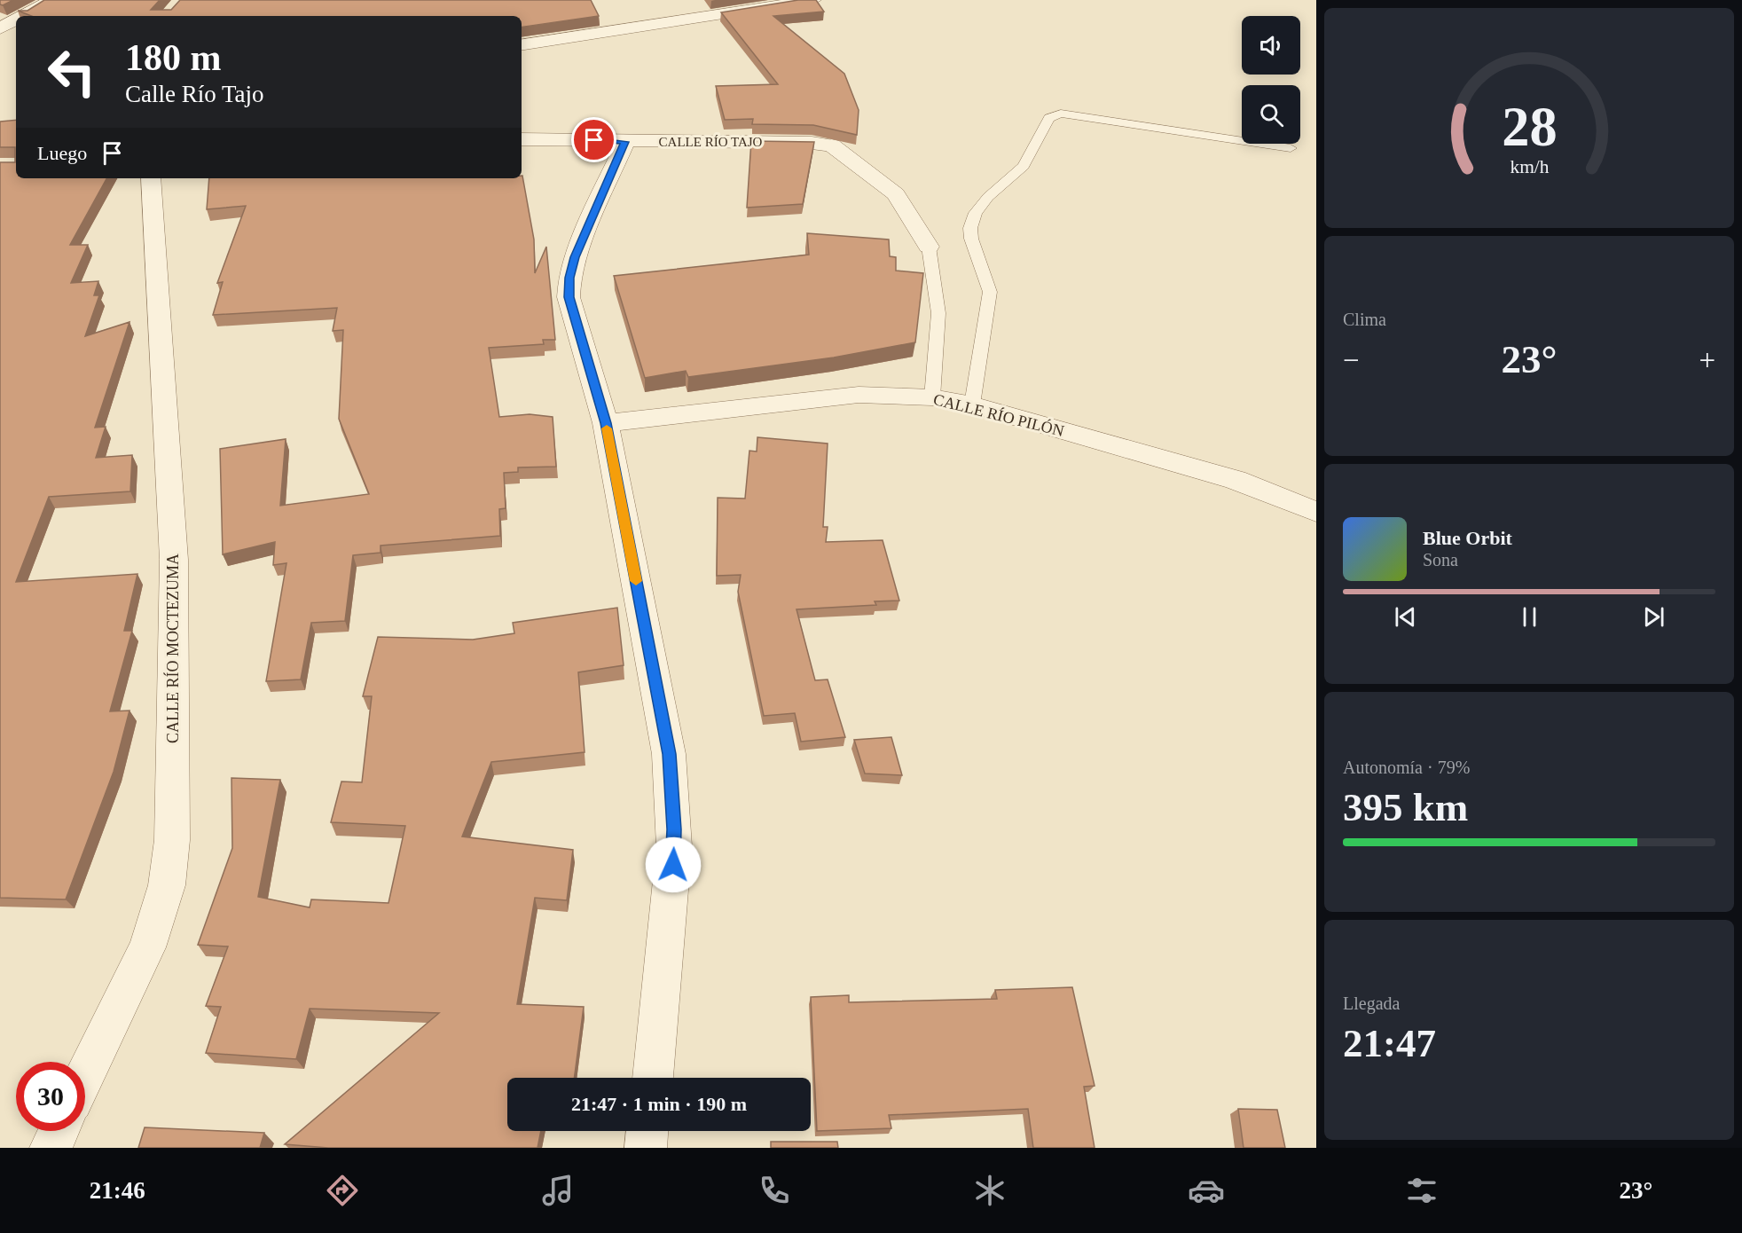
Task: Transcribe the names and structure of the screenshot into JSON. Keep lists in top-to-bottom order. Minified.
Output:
{"streets":{"street":["CALLE RÍO TAJO","CALLE RÍO PILÓN","CALLE RÍO MOCTEZUMA"]},"crossings":[["CALLE RÍO TAJO","CALLE RÍO PILÓN"]],"page":{"turn":["180 m","Calle Río Tajo"],"then":"Luego","tile":["Clima",["Autonomía · 79%","395 km"],["Llegada","21:47"]],"heat":["−","23°","+"],"song":["Blue Orbit","Sona"],"limit":"30","trip":"21:47 · 1 min · 190 m","tabs":["21:46","23°"],"gauge":["28","km/h"]}}
